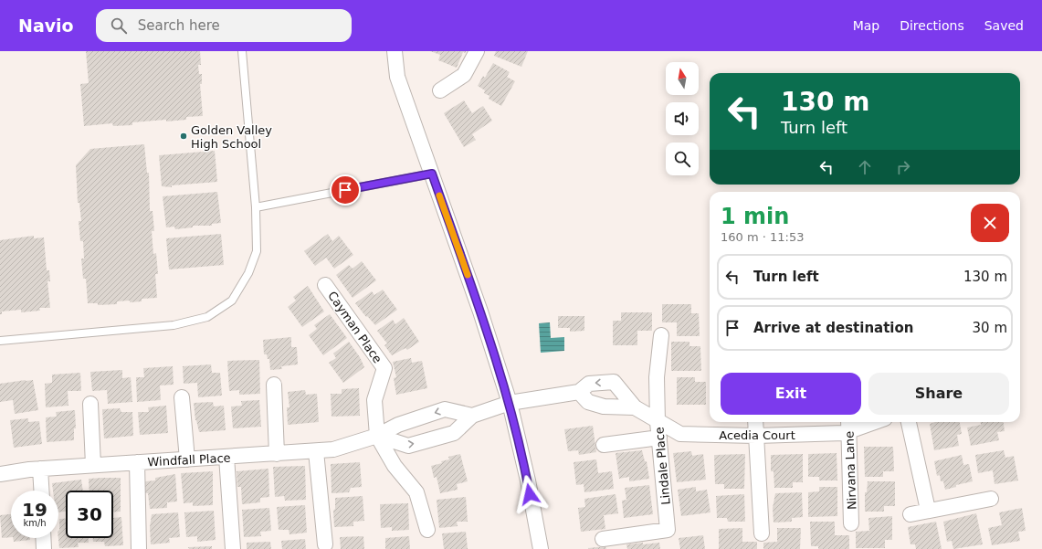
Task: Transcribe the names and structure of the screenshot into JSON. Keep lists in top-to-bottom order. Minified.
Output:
{"streets":{"street":["Cayman Place","Acedia Court","Windfall Place","Lindale Place","Nirvana Lane"]},"crossings":[["Cayman Place","Windfall Place"],["Acedia Court","Windfall Place"],["Acedia Court","Lindale Place"],["Acedia Court","Nirvana Lane"]],"places":["Golden Valley High School"],"north":"top","page":{"header":"Navio","search":"Search here","nav":["Map","Directions","Saved"],"turn":["130 m","Turn left"],"heading":["1 min","160 m · 11:53"],"list":[{"name":"Turn left","value":"130 m"},{"name":"Arrive at destination","value":"30 m"}],"buttons":["Exit","Share"],"speed":"19 km/h","limit":"30"}}
